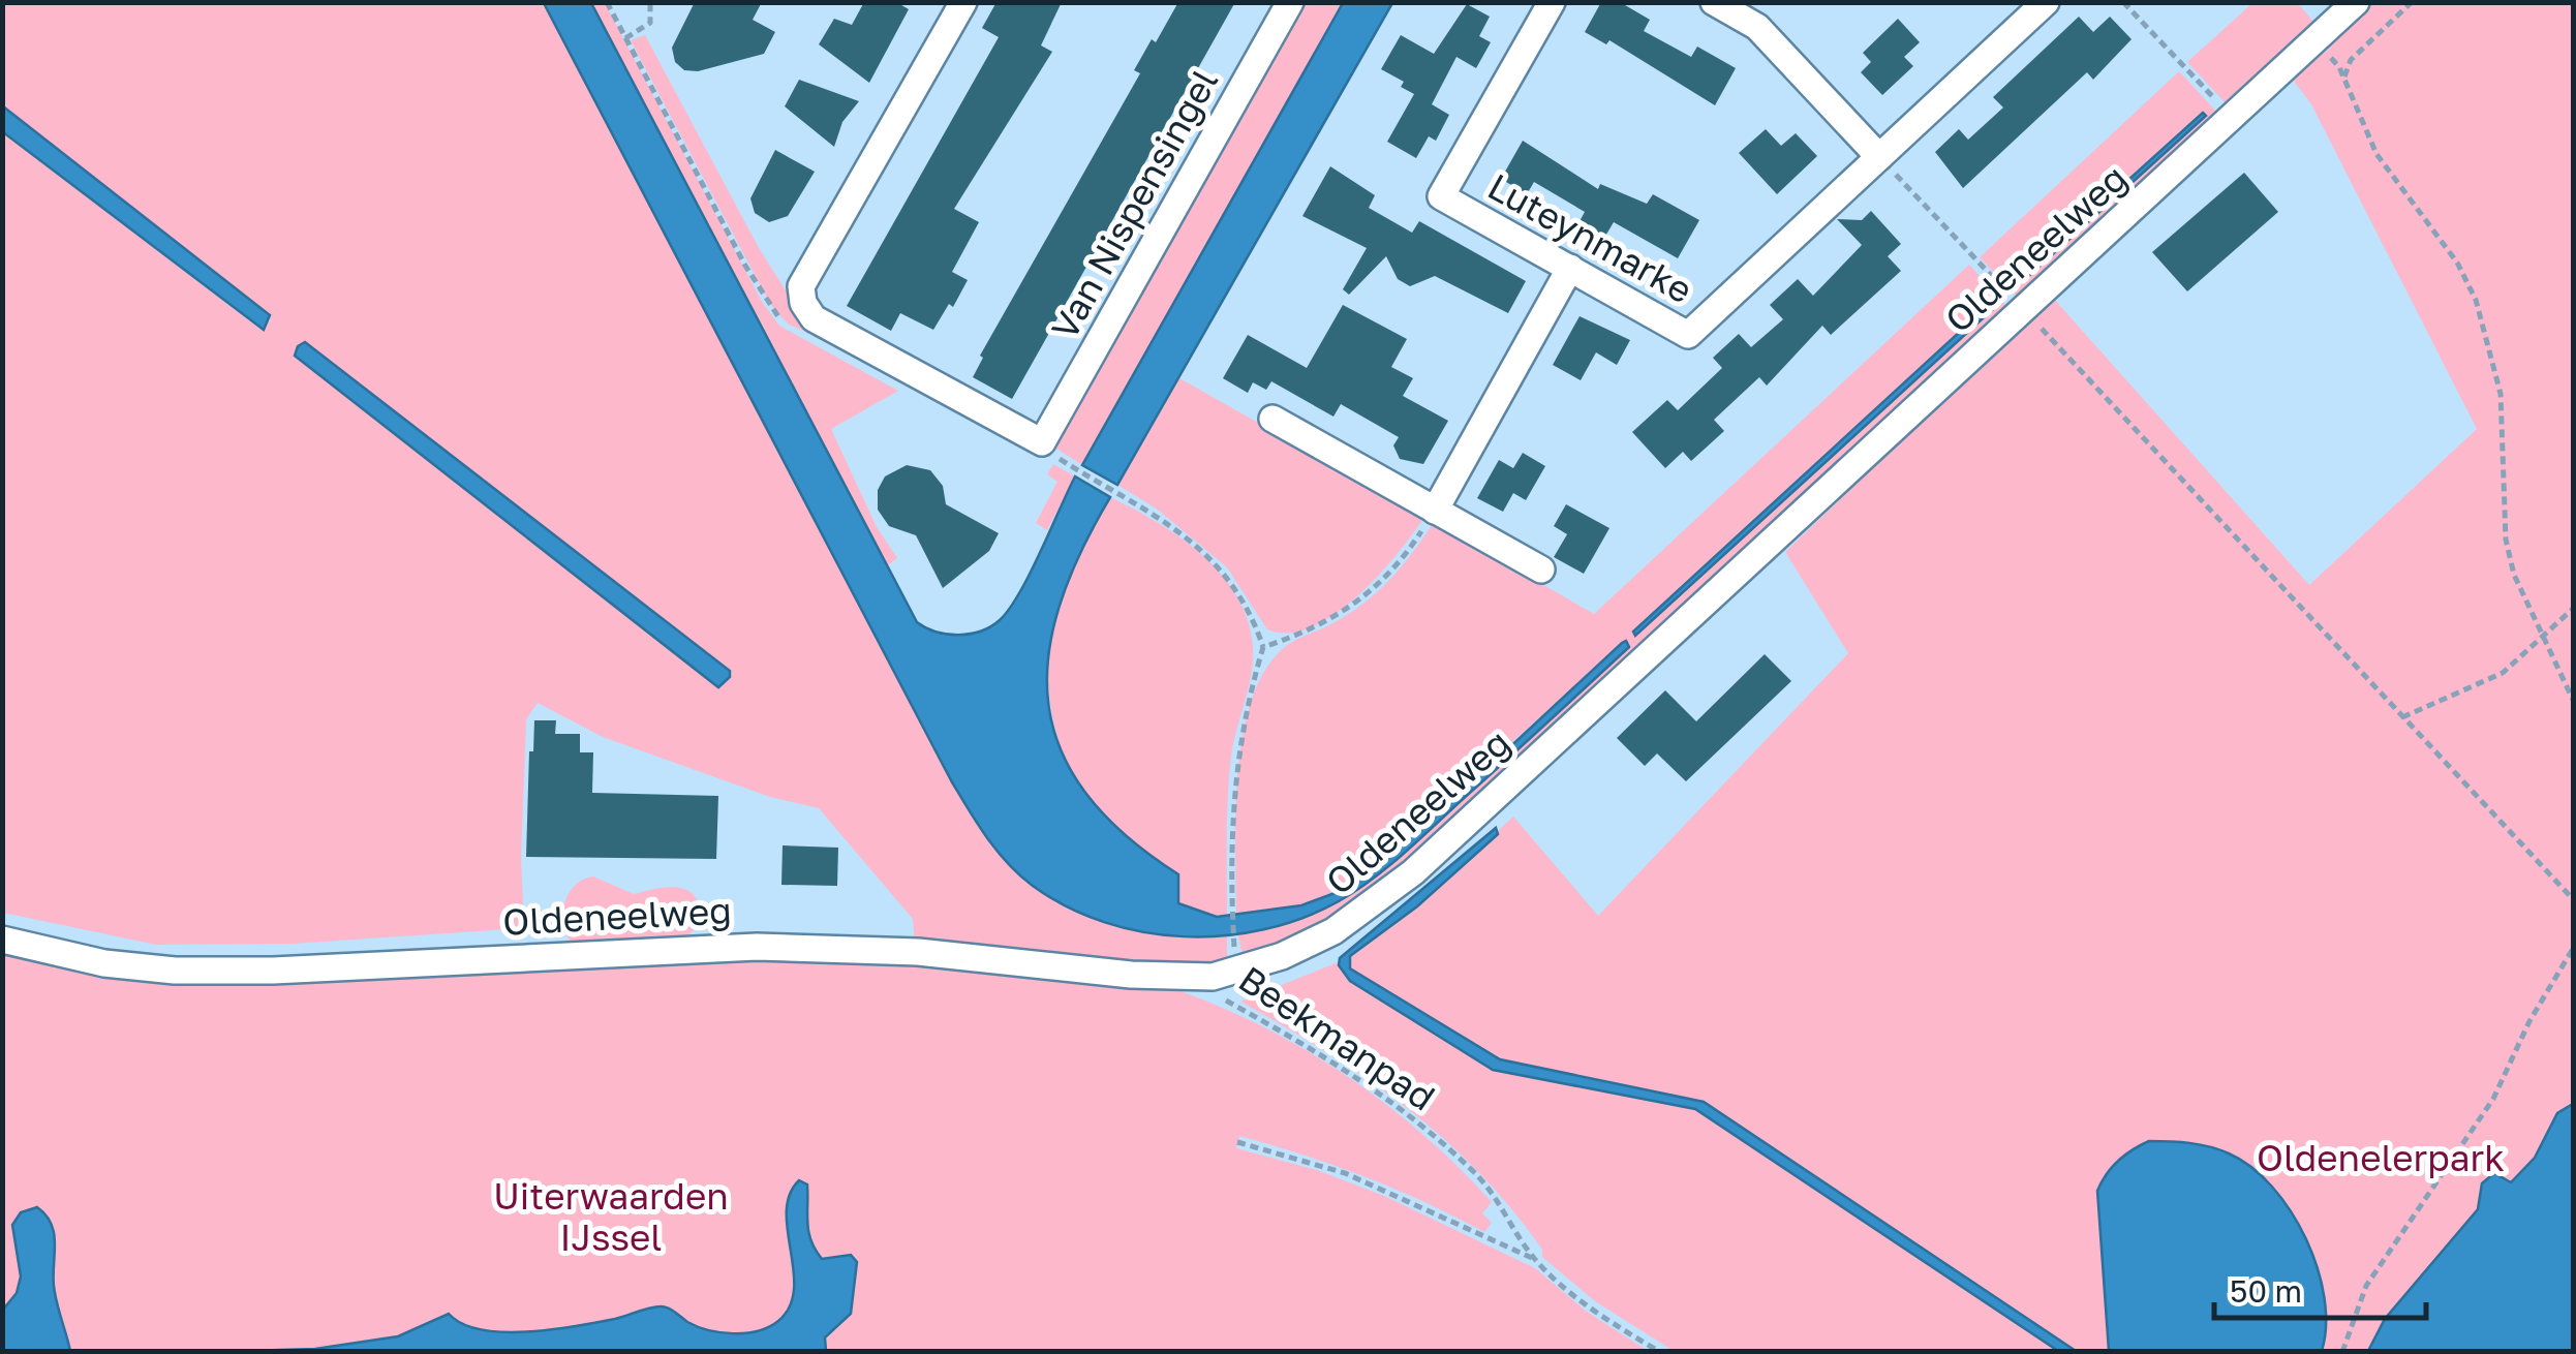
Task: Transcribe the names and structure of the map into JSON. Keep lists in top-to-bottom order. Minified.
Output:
{"streets":{"street":["Van Nispensingel","Luteynmarke","Oldeneelweg"],"path":["Beekmanpad"]},"crossings":[["Oldeneelweg","Beekmanpad"]],"parks":["Oldenelerpark","Uiterwaarden IJssel"],"scale_bar":"50 m"}
